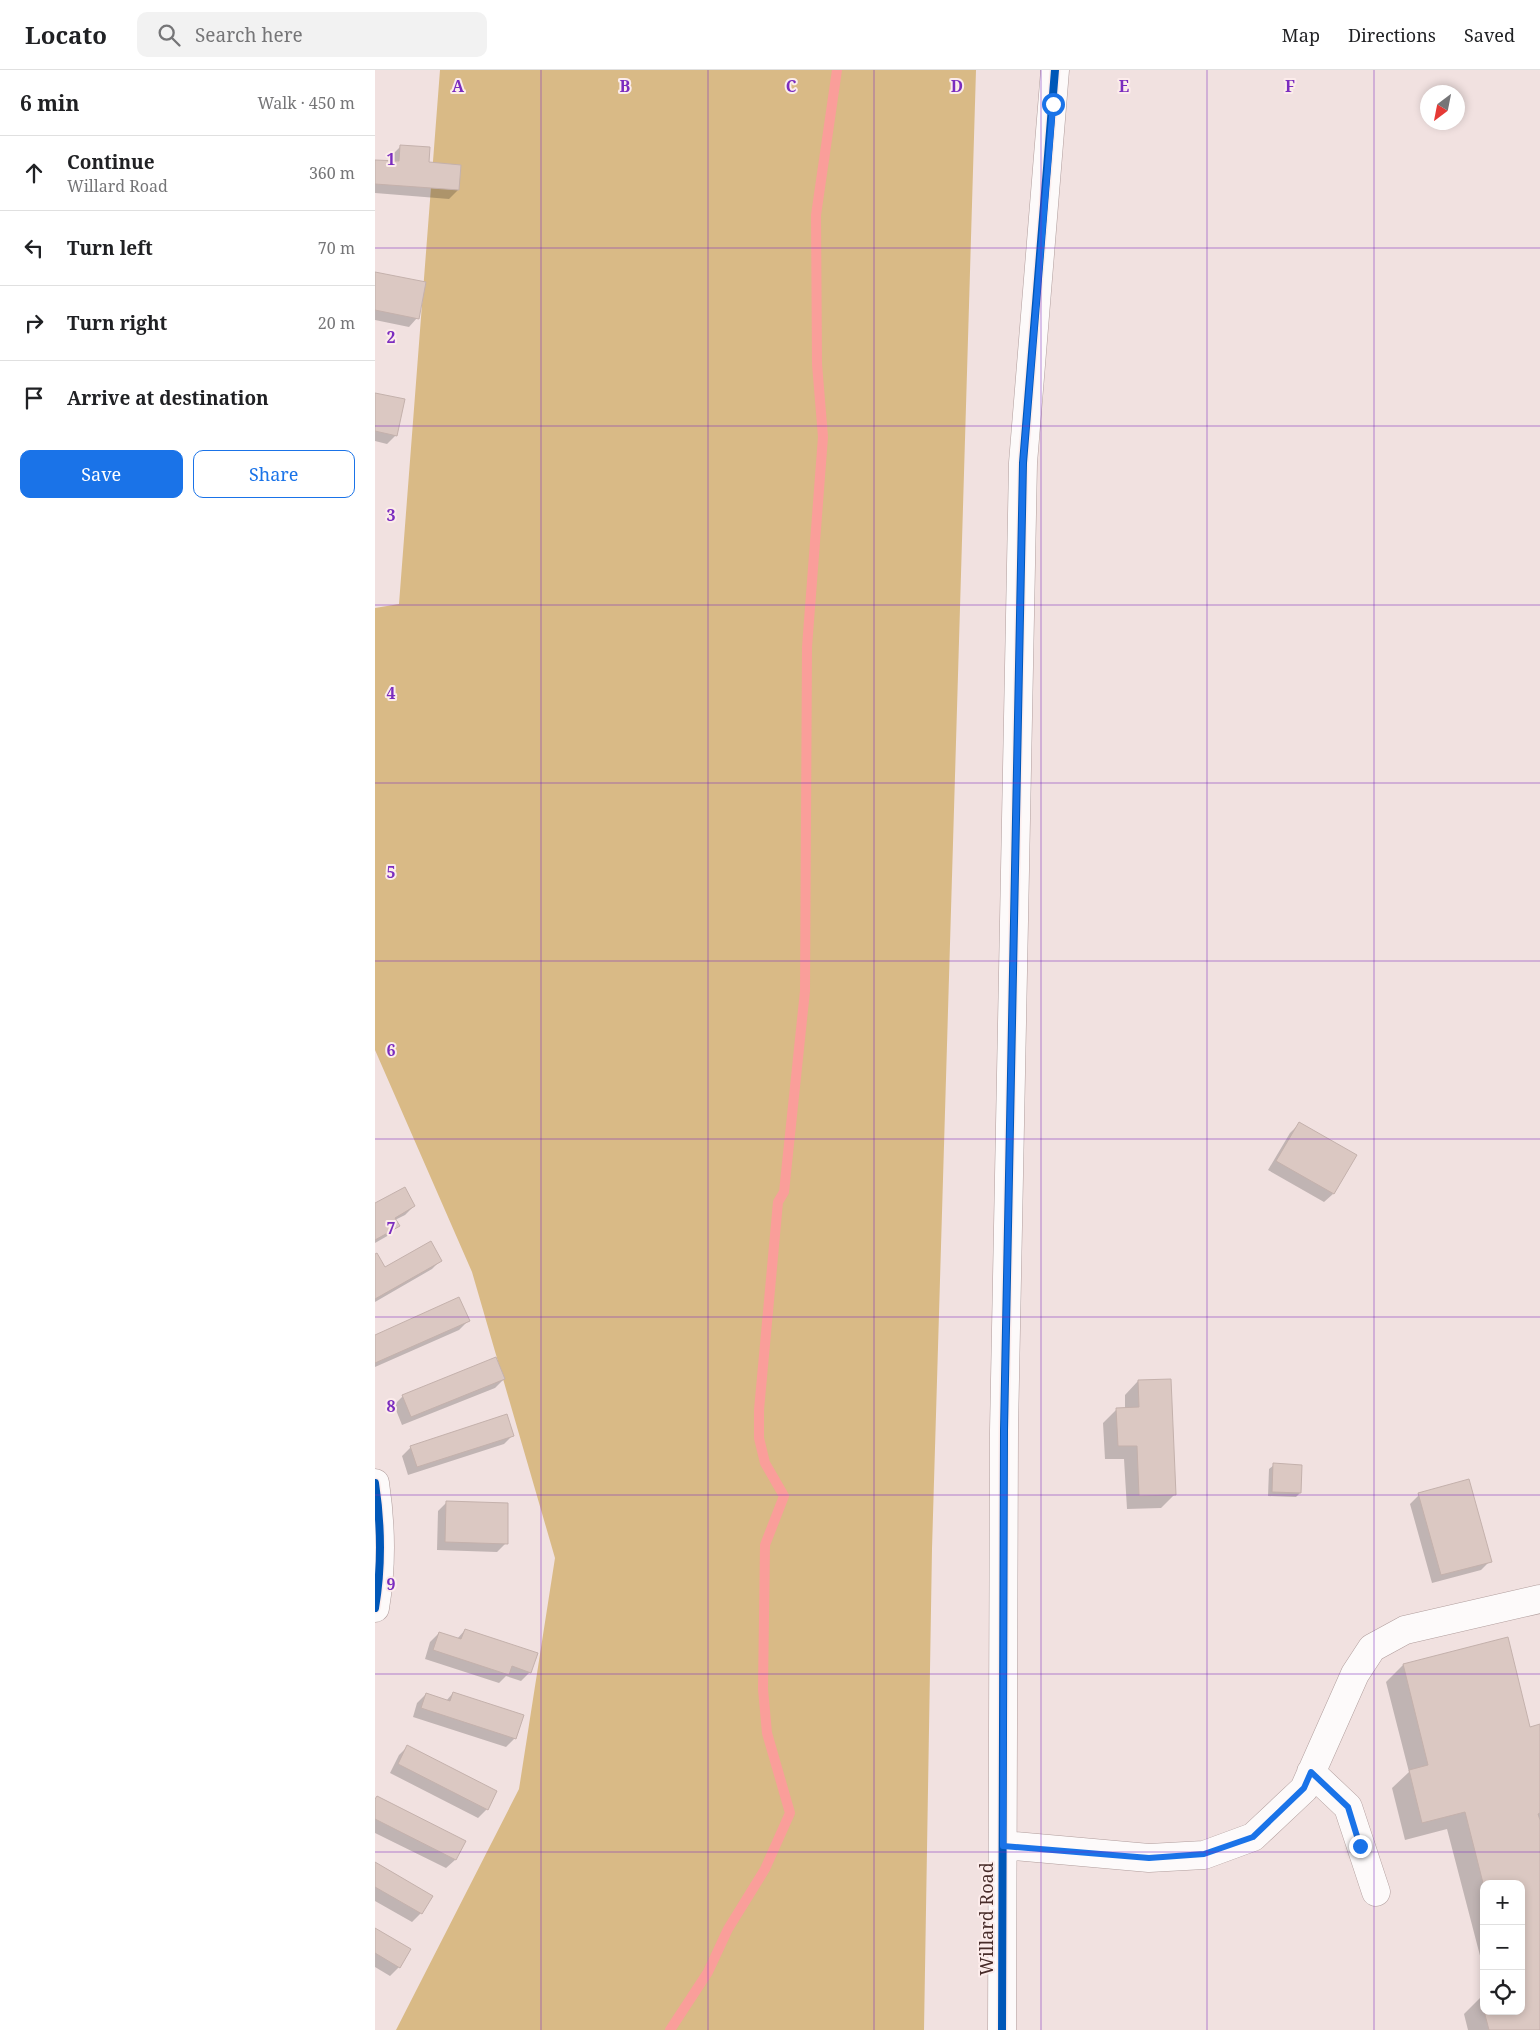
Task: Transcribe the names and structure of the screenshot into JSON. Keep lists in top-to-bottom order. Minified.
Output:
{"streets":{"street":["Willard Road"]},"north":"bottom left","page":{"header":"Locato","search":"Search here","nav":["Map","Directions","Saved"],"heading":["6 min","Walk · 450 m"],"list":[["Continue","Willard Road","360 m"],["Turn left","70 m"],["Turn right","20 m"],"Arrive at destination"],"buttons":["Save","Share"],"map_buttons":["+","−"]},"grid":{"columns":["A","B","C","D","E","F"],"rows":["1","2","3","4","5","6","7","8","9"]}}
